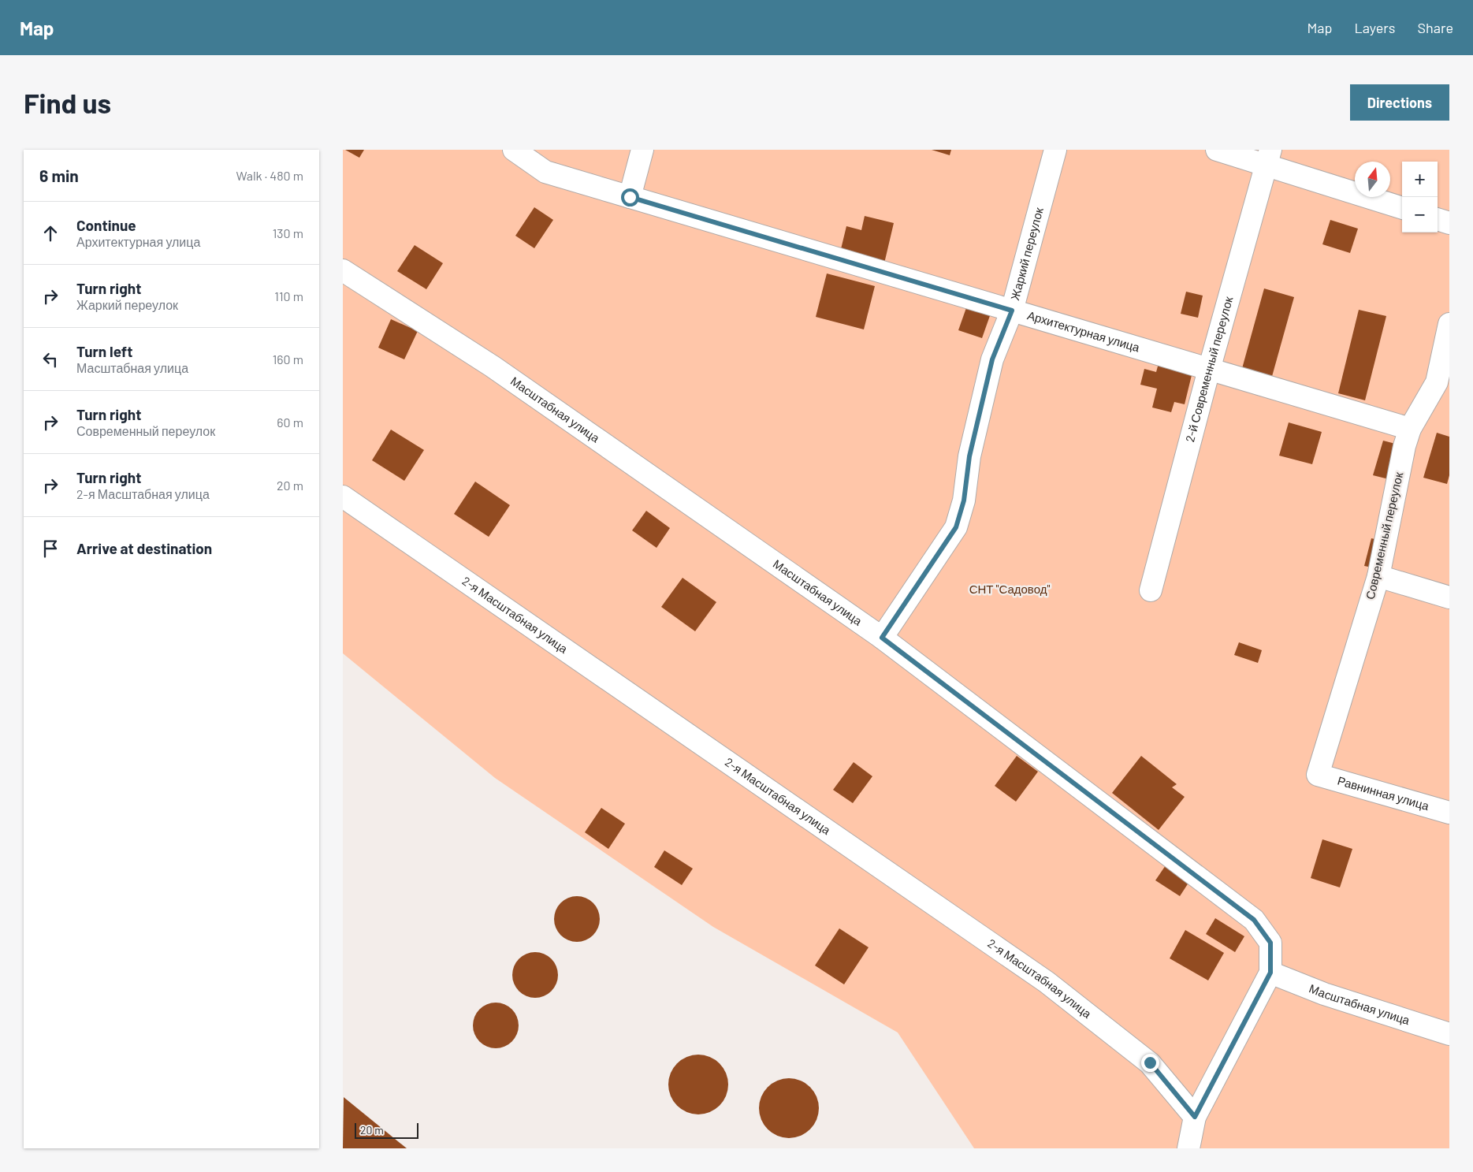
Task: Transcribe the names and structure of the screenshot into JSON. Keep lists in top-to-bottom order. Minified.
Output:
{"streets":{"lane":["Жаркий переулок","Архитектурная улица","2-й Современный переулок","Масштабная улица","Современный переулок","2-я Масштабная улица","Равнинная улица"]},"crossings":[["Жаркий переулок","Архитектурная улица"],["Жаркий переулок","Масштабная улица"],["Архитектурная улица","2-й Современный переулок"],["Архитектурная улица","Современный переулок"],["Современный переулок","Равнинная улица"]],"parks":["СНТ \"Садовод\""],"scale_bar":"20 m","north":"top","page":{"header":"Map","nav":["Map","Layers","Share"],"buttons":"Directions","title":"Find us","heading":["6 min","Walk · 480 m"],"map_buttons":["+","−"],"list":[["Continue","Архитектурная улица","130 m"],["Turn right","Жаркий переулок","110 m"],["Turn left","Масштабная улица","160 m"],["Turn right","Современный переулок","60 m"],["Turn right","2-я Масштабная улица","20 m"],"Arrive at destination"],"scale":"20 m"}}
